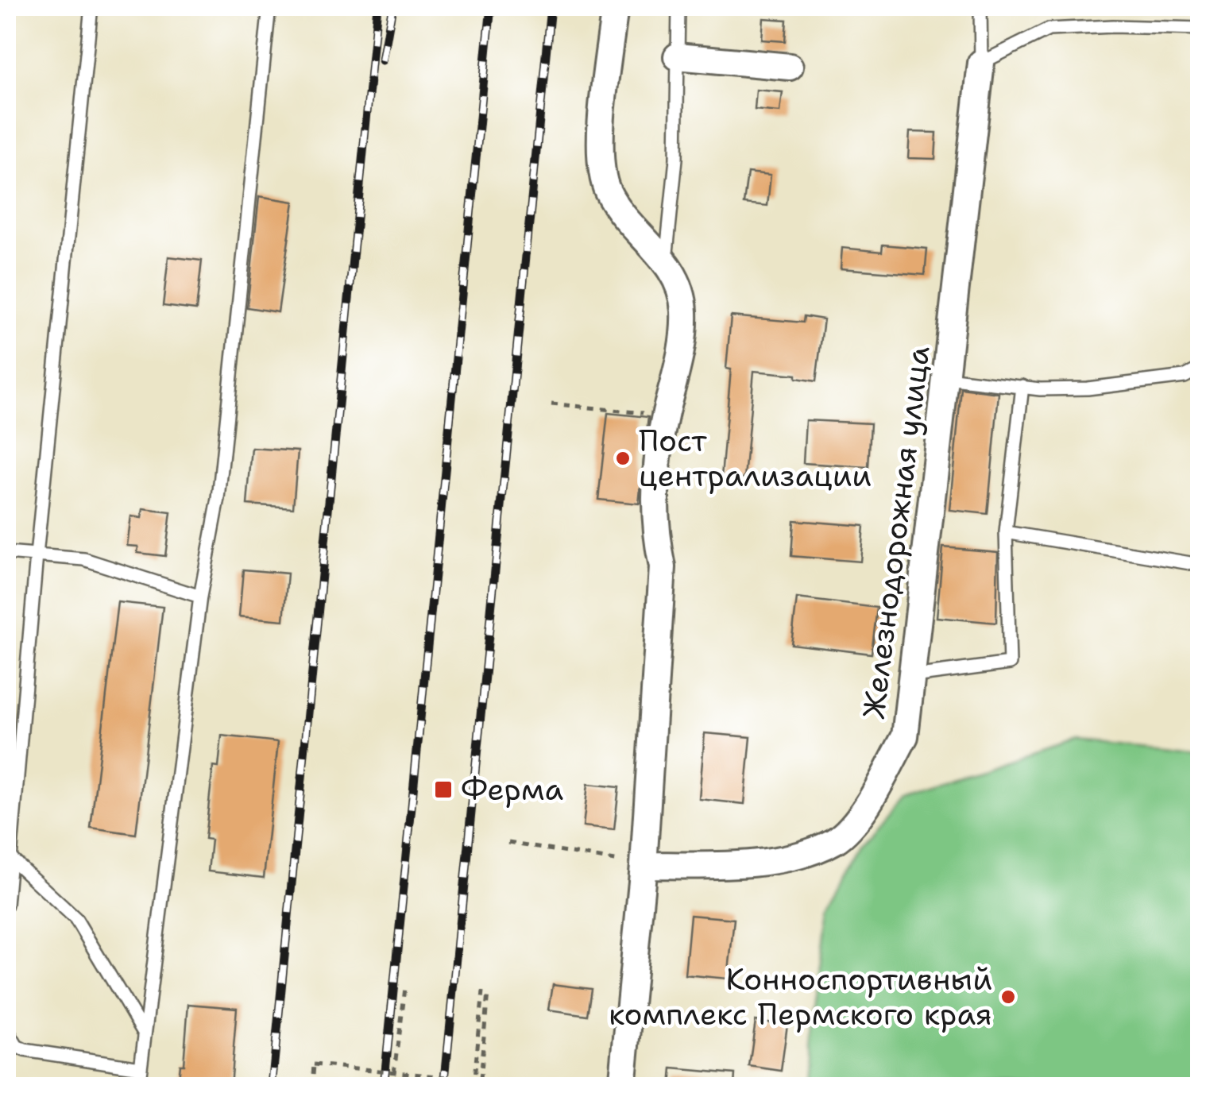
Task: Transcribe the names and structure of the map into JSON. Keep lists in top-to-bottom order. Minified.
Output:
{"streets":{"street":["Железнодорожная улица"]},"places":{"other":["Пост централизации","Конноспортивный комплекс Пермского края"],"transit":["Ферма"]}}
